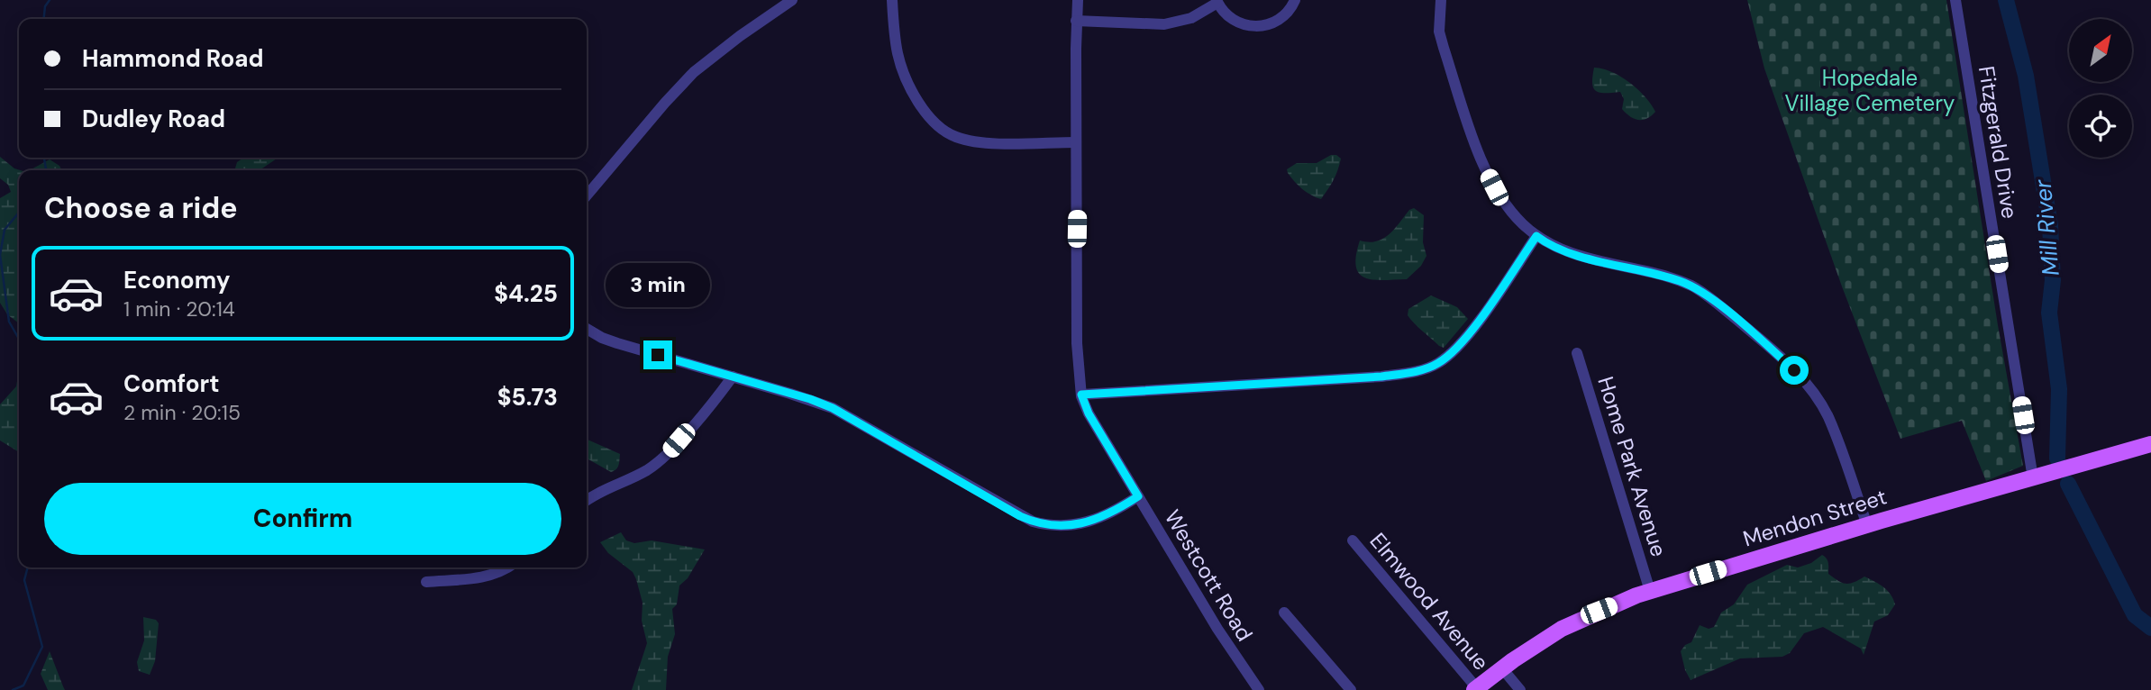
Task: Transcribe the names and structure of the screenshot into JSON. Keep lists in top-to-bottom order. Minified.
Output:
{"streets":{"main road":["Mendon Street"],"street":["Fitzgerald Drive","Home Park Avenue","Westcott Road","Elmwood Avenue"]},"crossings":[["Fitzgerald Drive","Mendon Street"],["Home Park Avenue","Mendon Street"],["Mendon Street","Elmwood Avenue"]],"water":["Mill River"],"parks":["Hopedale Village Cemetery"],"north":"top right","page":{"banner":["Hammond Road","Dudley Road"],"heading":"Choose a ride","list":[{"name":"Economy","note":"1 min · 20:14","value":"$4.25"},{"name":"Comfort","note":"2 min · 20:15","value":"$5.73"}],"bubble":"3 min","buttons":"Confirm"}}
